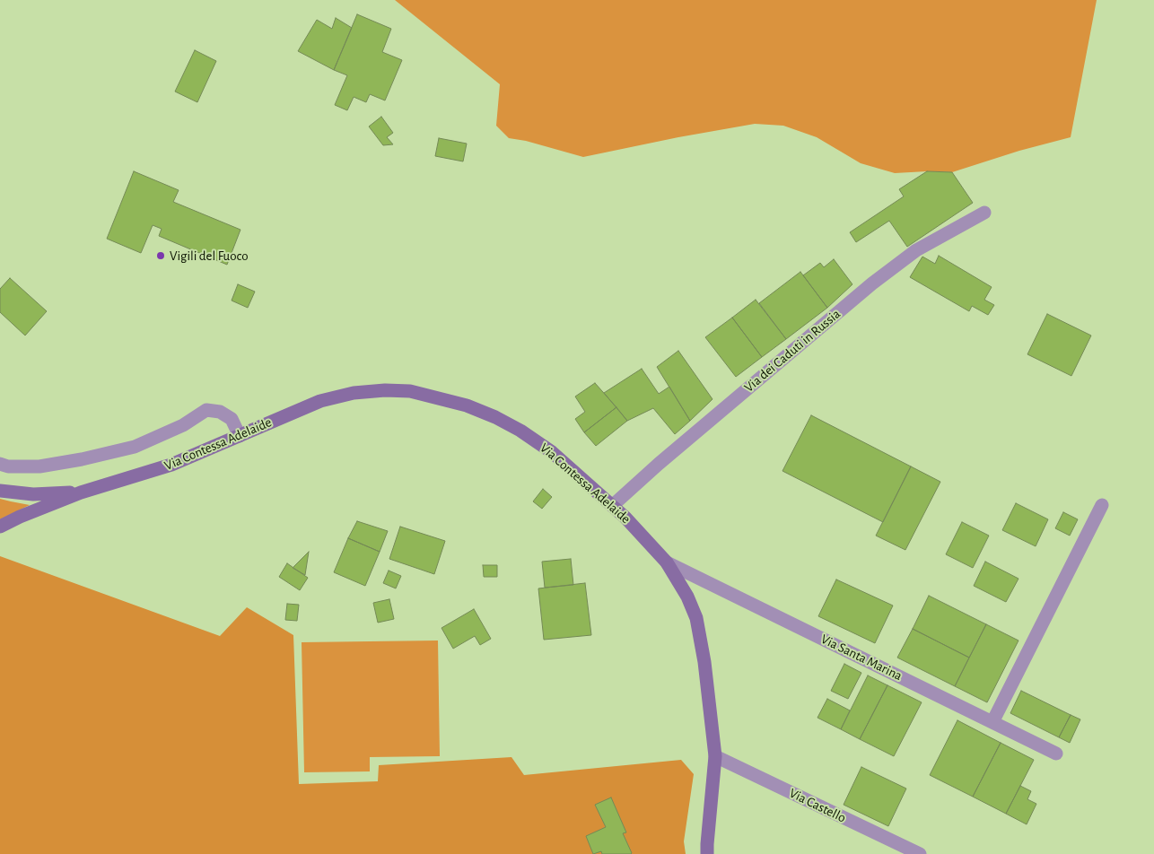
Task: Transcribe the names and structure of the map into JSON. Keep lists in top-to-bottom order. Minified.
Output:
{"streets":{"street":["Via dei Caduti in Russia","Via Contessa Adelaide","Via Santa Marina","Via Castello"]},"crossings":[["Via dei Caduti in Russia","Via Contessa Adelaide"],["Via Contessa Adelaide","Via Santa Marina"],["Via Contessa Adelaide","Via Castello"]],"places":["Vigili del Fuoco"]}
